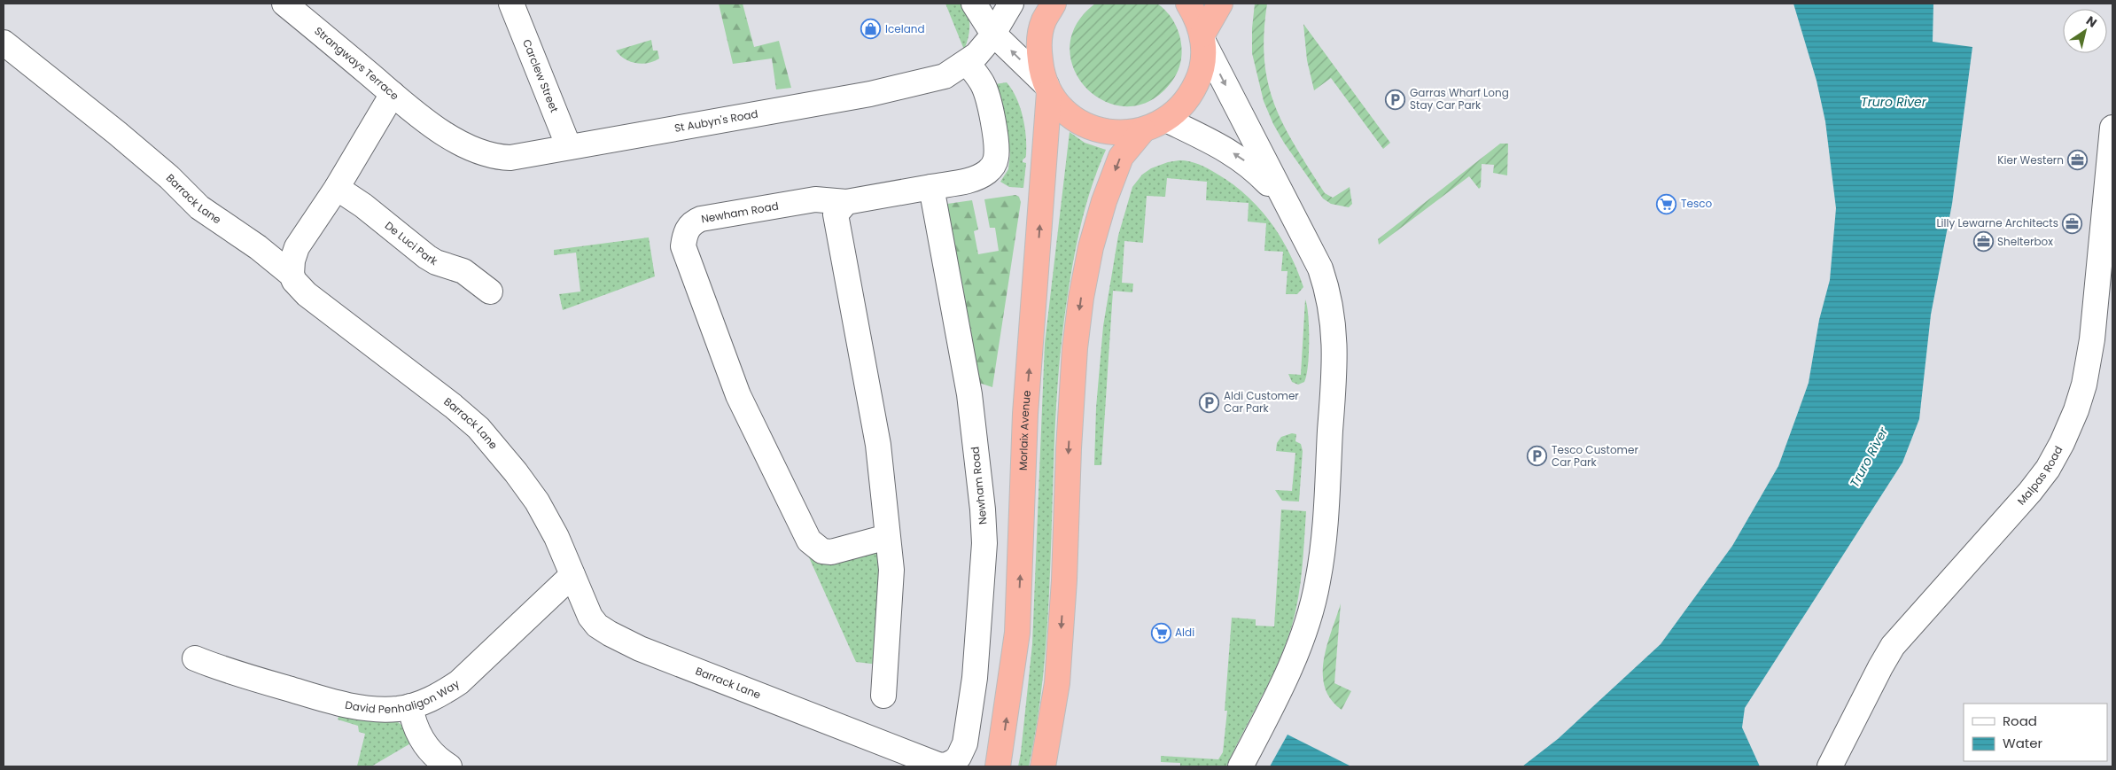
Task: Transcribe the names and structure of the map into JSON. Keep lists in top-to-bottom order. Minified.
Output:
{"streets":{"highway":["Morlaix Avenue"],"street":["Strangways Terrace","Carclew Street","St Aubyn's Road","Barrack Lane","Newham Road","De Luci Park","Malpas Road","David Penhaligon Way"]},"crossings":[["Strangways Terrace","St Aubyn's Road"],["Carclew Street","St Aubyn's Road"],["St Aubyn's Road","Newham Road"],["Barrack Lane","Newham Road"],["Barrack Lane","David Penhaligon Way"]],"water":["Truro River"],"places":{"shop":["Iceland"],"parking":["Garras Wharf Long Stay Car Park","Aldi Customer Car Park","Tesco Customer Car Park"],"office":["Kier Western","Lilly Lewarne Architects","Shelterbox"],"supermarket":["Tesco","Aldi"]},"legend":["Road","Water"],"north":"top right"}
